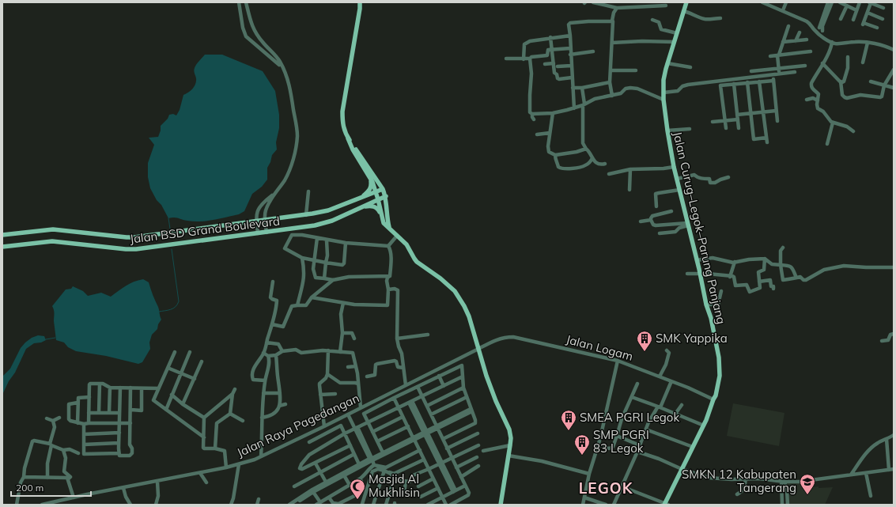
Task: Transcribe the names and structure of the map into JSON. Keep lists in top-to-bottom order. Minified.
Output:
{"streets":{"main road":["Jalan Curug–Legok–Parung Panjang","Jalan BSD Grand Boulevard"],"street":["Jalan Logam","Jalan Raya Pagedangan"]},"crossings":[["Jalan Curug–Legok–Parung Panjang","Jalan Logam"],["Jalan Logam","Jalan Raya Pagedangan"]],"districts":["LEGOK"],"places":{"building":["SMK Yappika","SMEA PGRI Legok","SMP PGRI 83 Legok"],"school or university":["SMKN 12 Kabupaten Tangerang"],"mosque":["Masjid Al Mukhlisin"]},"scale_bar":"200 m"}
